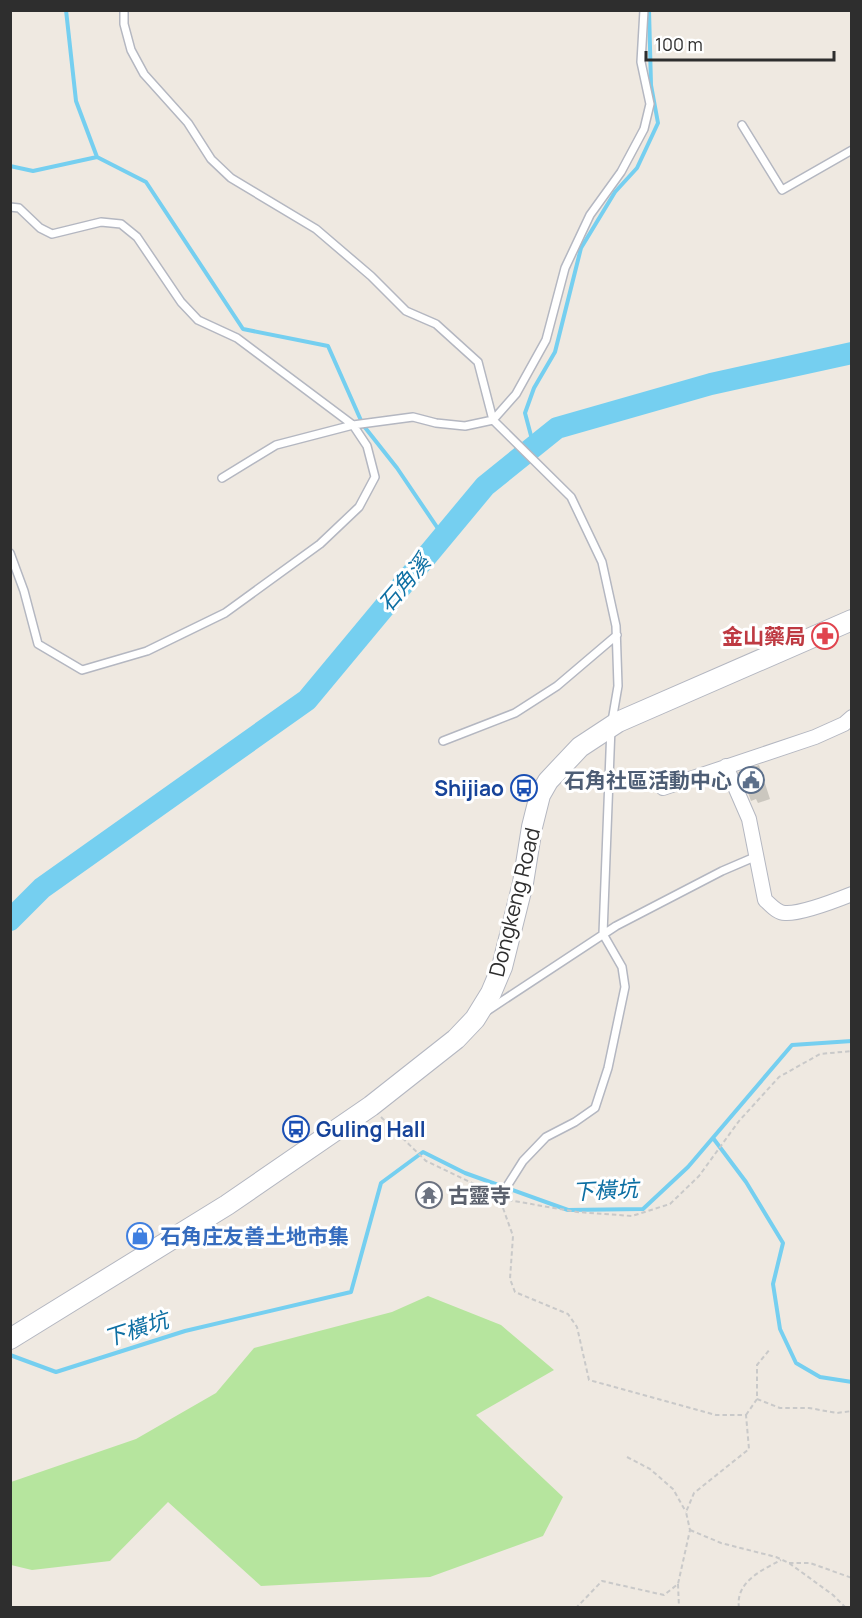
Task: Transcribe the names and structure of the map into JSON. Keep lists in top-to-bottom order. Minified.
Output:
{"streets":{"street":["Dongkeng Road"]},"water":["石角溪","下橫坑"],"places":{"pharmacy":["金山藥局"],"public building":["石角社區活動中心"],"bus stop":["Shijiao","Guling Hall"],"temple":["古靈寺"],"shop":["石角庄友善土地市集"]},"scale_bar":"100 m"}
